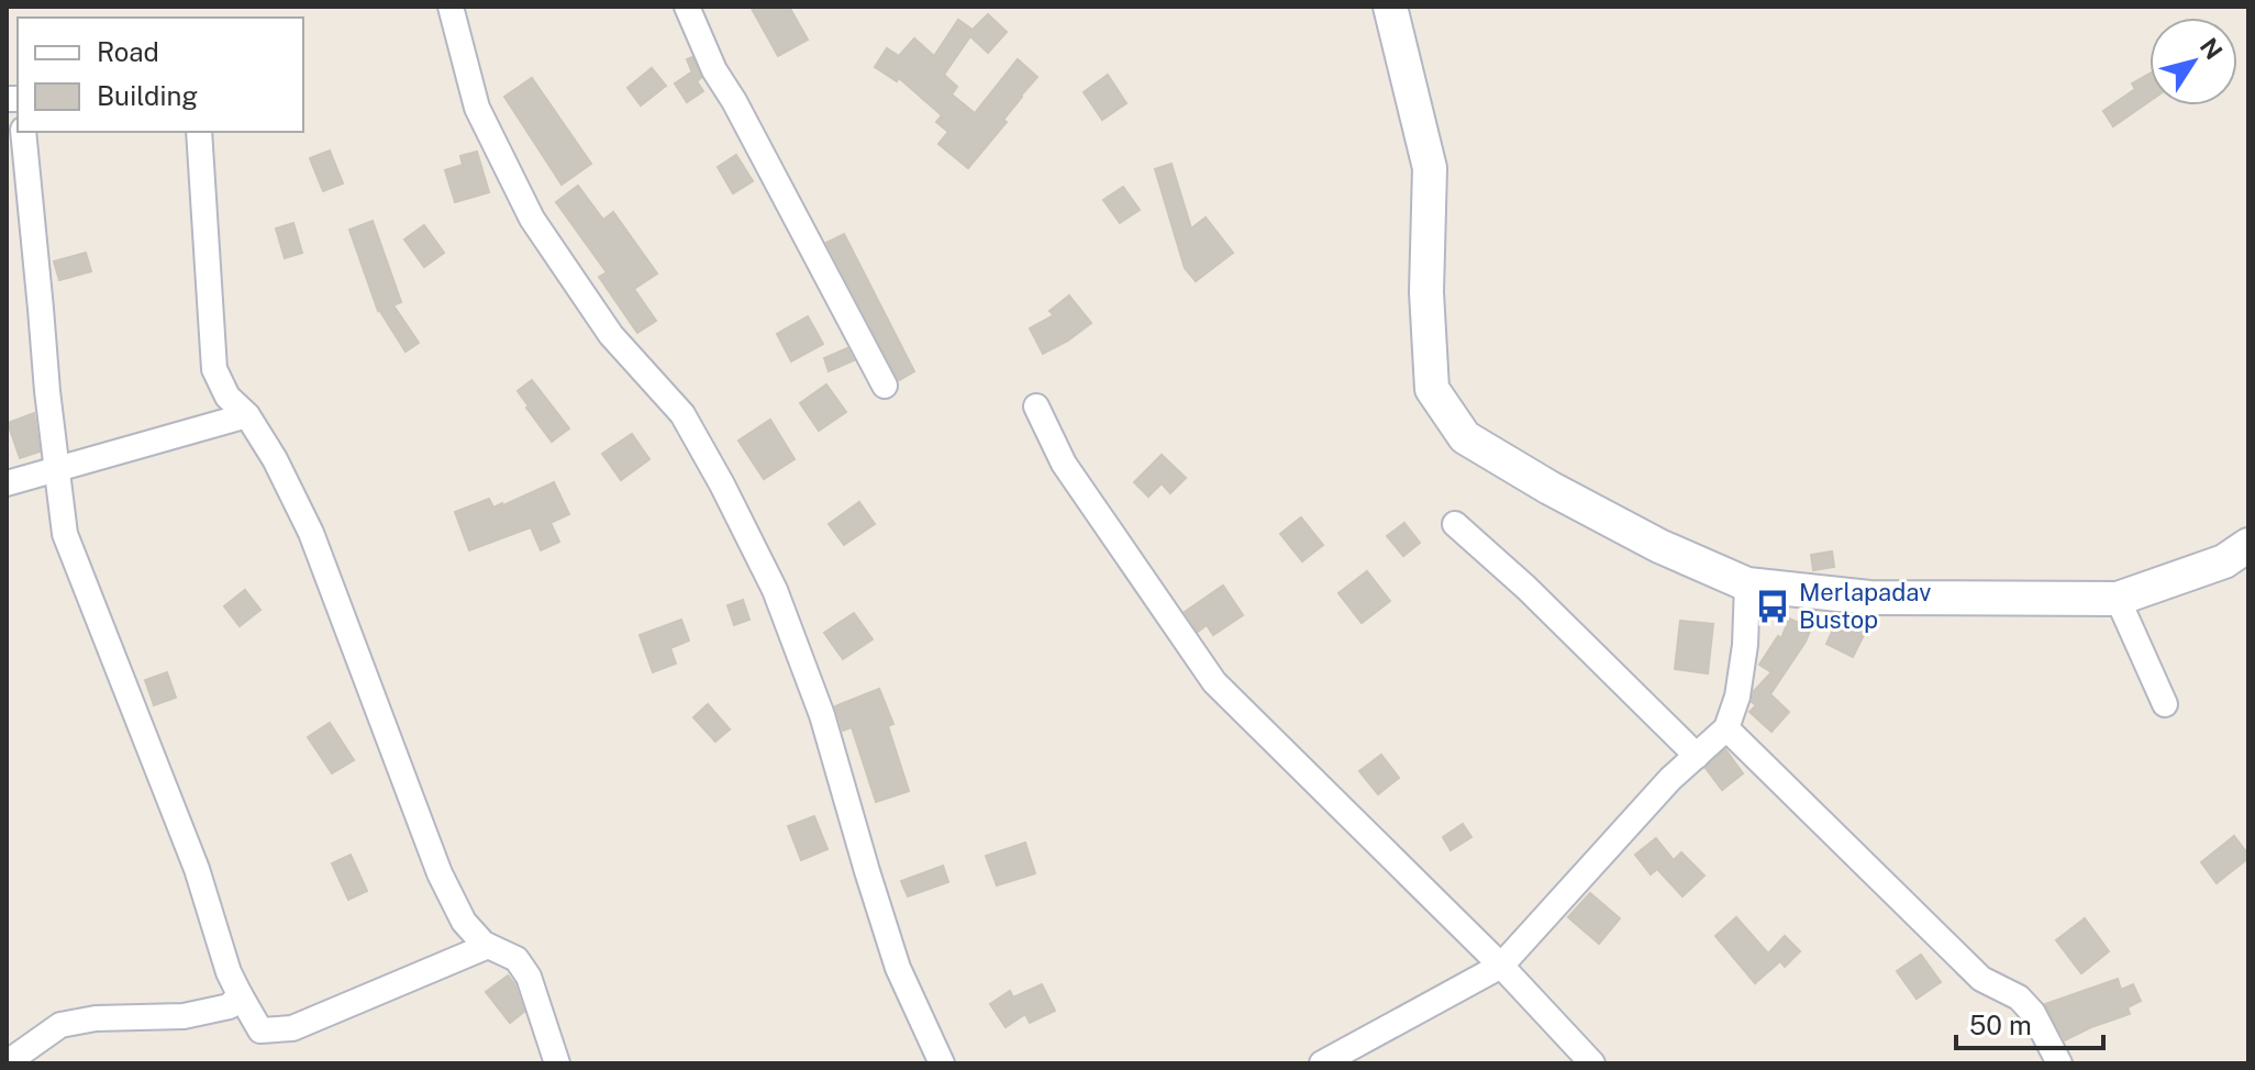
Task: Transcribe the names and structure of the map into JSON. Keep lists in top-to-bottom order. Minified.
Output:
{"places":{"bus stop":["Merlapadav Bustop"]},"legend":["Road","Building"],"scale_bar":"50 m","north":"top right"}
